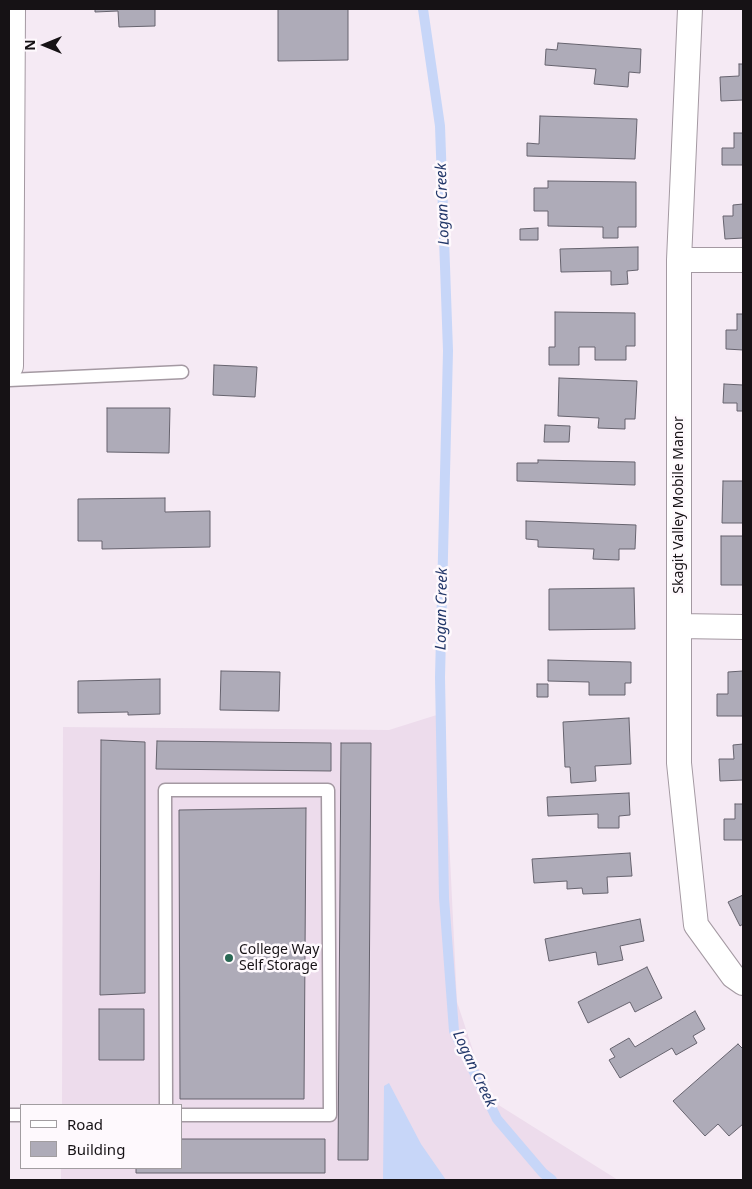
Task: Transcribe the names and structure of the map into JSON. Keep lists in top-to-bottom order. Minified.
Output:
{"streets":{"street":["Skagit Valley Mobile Manor"]},"water":["Logan Creek"],"places":["College Way Self Storage"],"legend":["Road","Building"],"north":"left"}
